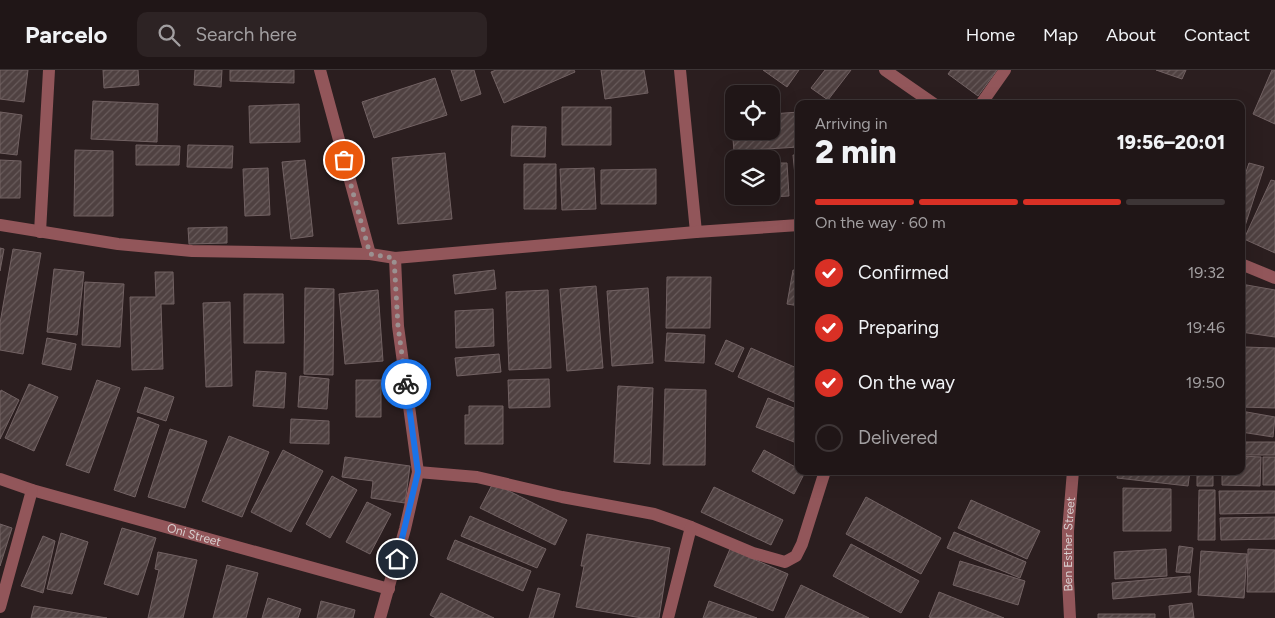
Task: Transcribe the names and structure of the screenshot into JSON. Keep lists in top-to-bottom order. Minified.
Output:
{"streets":{"street":["Oni Street","Ben Esther Street"]},"page":{"header":"Parcelo","search":"Search here","nav":["Home","Map","About","Contact"],"heading":["2 min","Arriving in","19:56–20:01"],"bar":"On the way · 60 m","list":[["Confirmed","19:32"],["Preparing","19:46"],["On the way","19:50"],"Delivered"]}}
